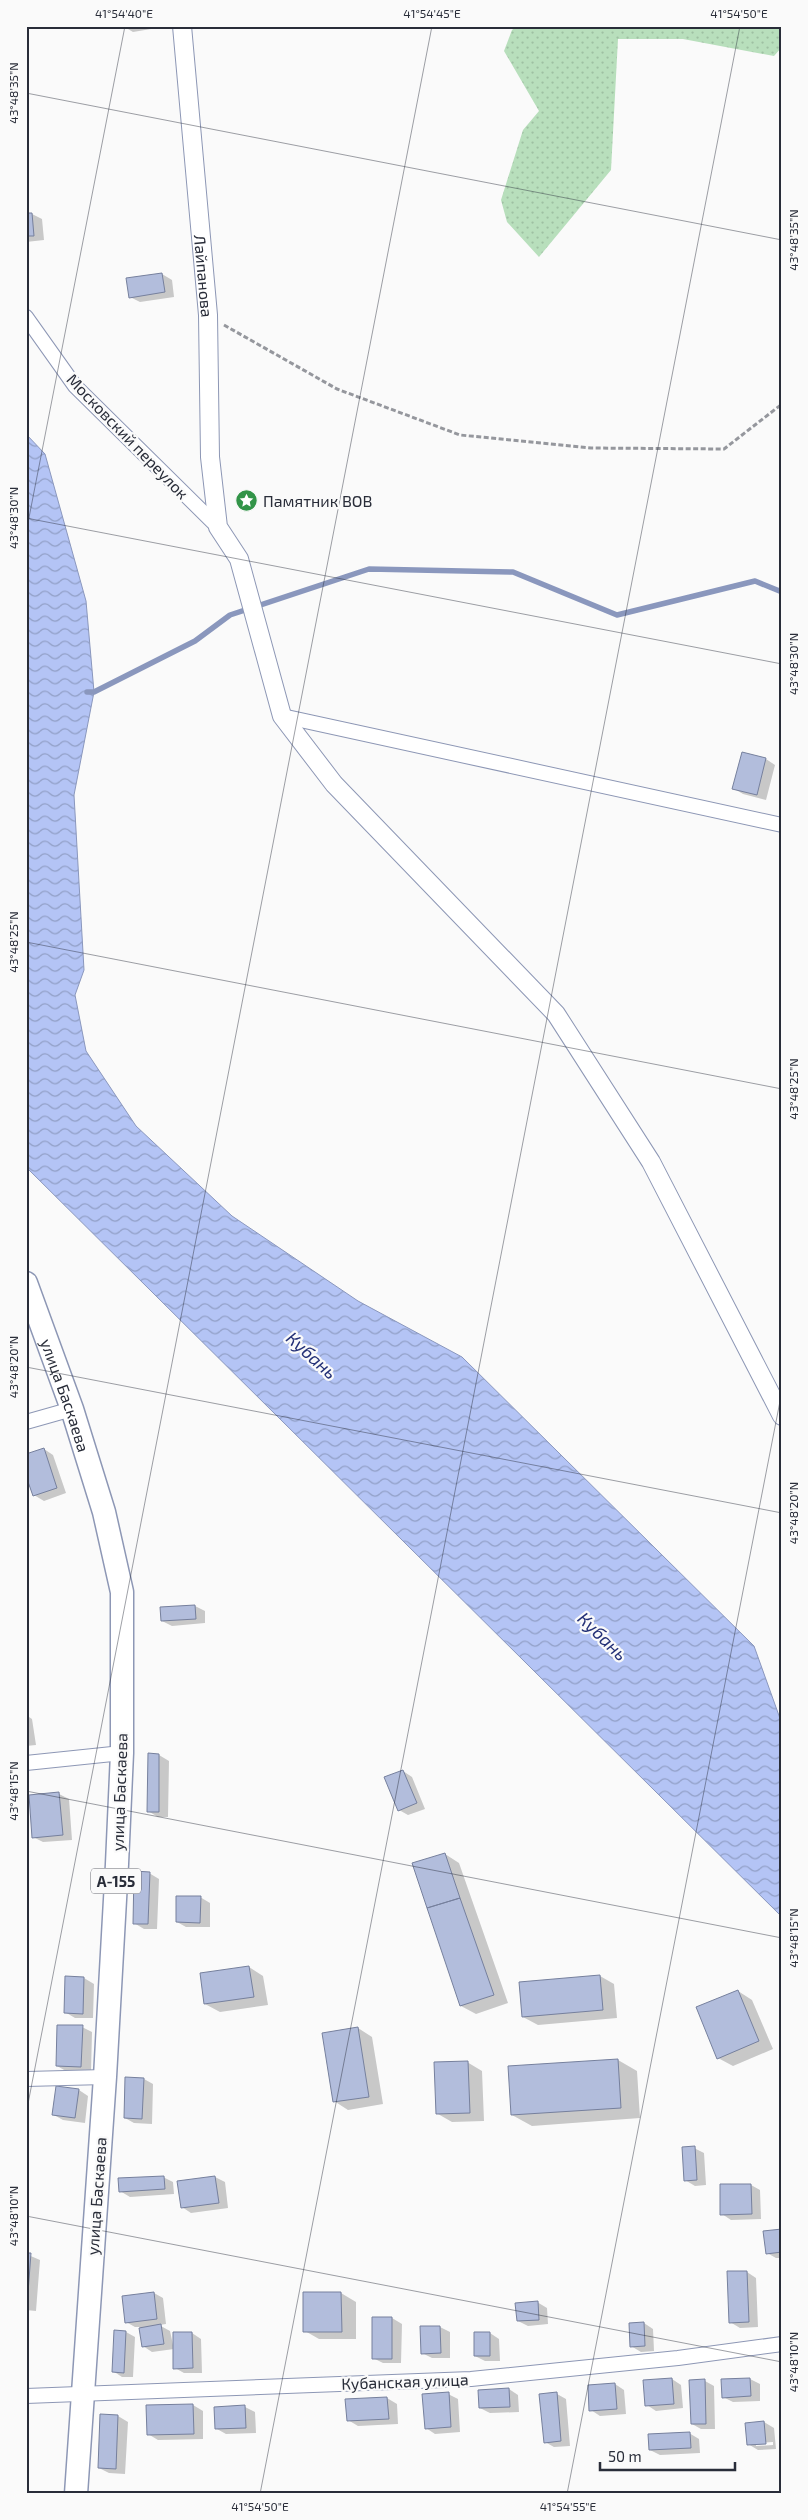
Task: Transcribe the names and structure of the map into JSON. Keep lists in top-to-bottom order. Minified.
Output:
{"streets":{"main road":["улица Баскаева","А-155"],"street":["Лайпанова","Московский переулок","Кубанская улица"]},"crossings":[["Лайпанова","Московский переулок"],["улица Баскаева","Кубанская улица"]],"water":["Кубань"],"places":{"place":["Памятник ВОВ"]},"scale_bar":"50 m","coordinates":["41°54'40\"E","41°54'45\"E","41°54'50\"E","43°48'35\"N","43°48'30\"N","43°48'25\"N","43°48'20\"N","43°48'15\"N","43°48'10\"N","41°54'55\"E"]}
